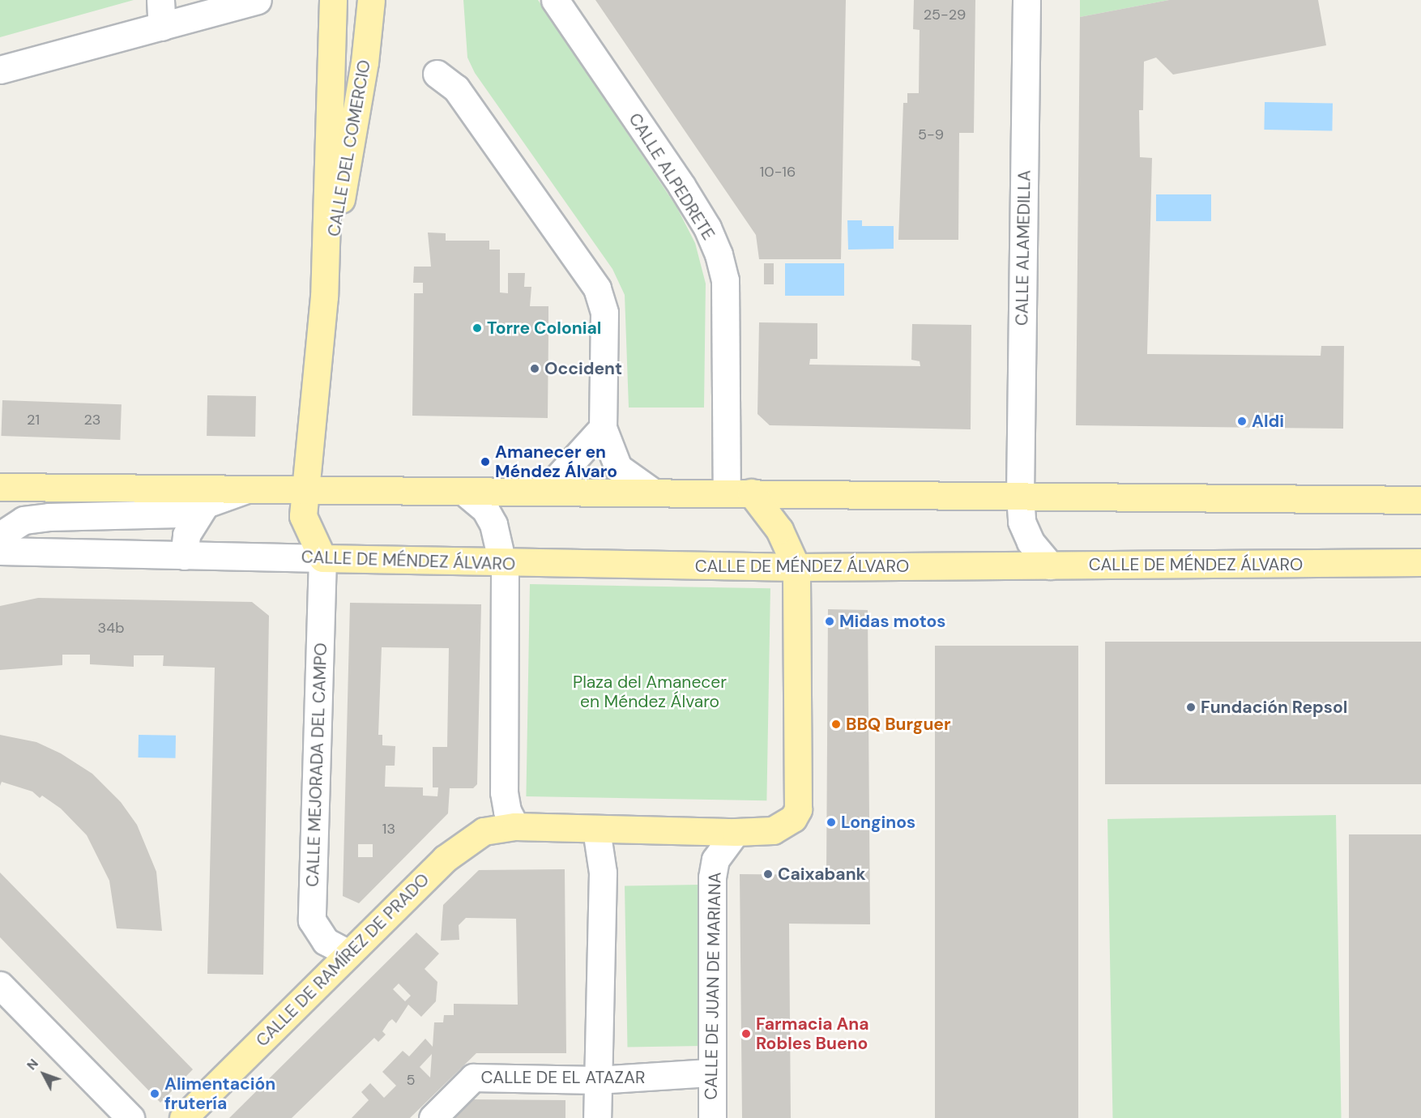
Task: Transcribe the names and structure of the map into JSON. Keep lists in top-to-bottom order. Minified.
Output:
{"streets":{"main road":["CALLE DEL COMERCIO","CALLE DE MÉNDEZ ÁLVARO","CALLE DE RAMÍREZ DE PRADO"],"street":["CALLE ALPEDRETE","CALLE ALAMEDILLA","CALLE MEJORADA DEL CAMPO","CALLE DE JUAN DE MARIANA","CALLE DE EL ATAZAR"]},"crossings":[["CALLE DEL COMERCIO","CALLE DE MÉNDEZ ÁLVARO"],["CALLE DEL COMERCIO","CALLE MEJORADA DEL CAMPO"],["CALLE ALAMEDILLA","CALLE DE MÉNDEZ ÁLVARO"],["CALLE DE MÉNDEZ ÁLVARO","CALLE MEJORADA DEL CAMPO"],["CALLE MEJORADA DEL CAMPO","CALLE DE RAMÍREZ DE PRADO"],["CALLE DE JUAN DE MARIANA","CALLE DE EL ATAZAR"]],"parks":["Plaza del Amanecer en Méndez Álvaro"],"places":["Torre Colonial","Occident","Aldi","Amanecer en Méndez Álvaro","Midas motos","Fundación Repsol","BBQ Burguer","Longinos","Caixabank","Farmacia Ana Robles Bueno","Alimentación frutería"],"house_numbers":["25-29","5-9","10-16","21","23","34b","13","5"],"north":"top left"}
